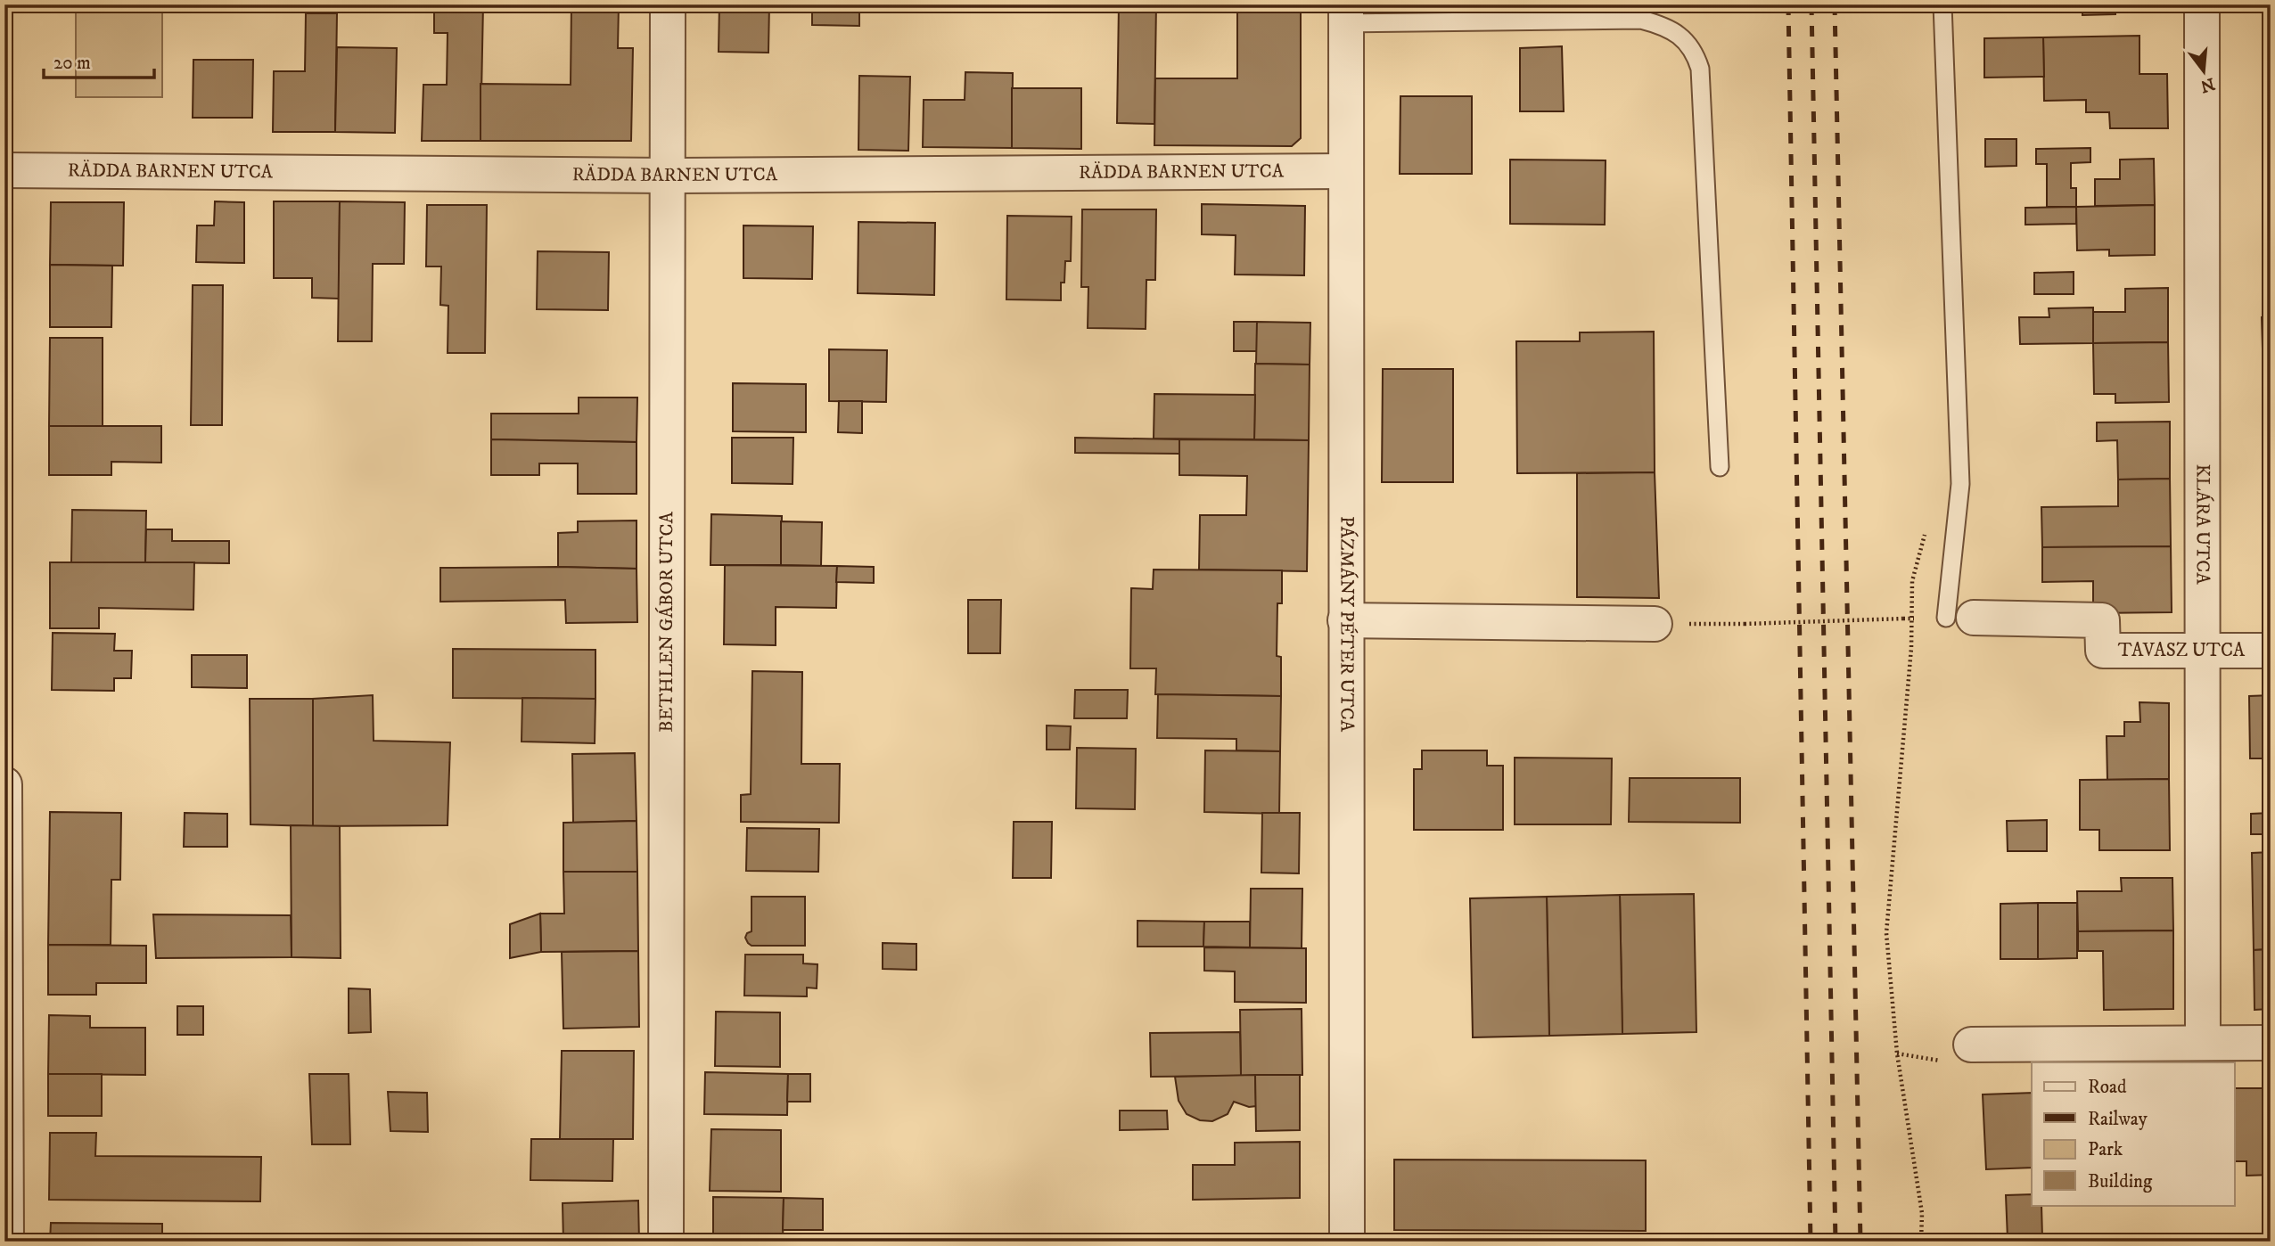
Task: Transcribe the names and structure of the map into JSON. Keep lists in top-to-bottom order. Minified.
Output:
{"streets":{"street":["RÄDDA BARNEN UTCA","KLÁRA UTCA","BETHLEN GÁBOR UTCA","PÁZMÁNY PÉTER UTCA","TAVASZ UTCA"]},"crossings":[["RÄDDA BARNEN UTCA","BETHLEN GÁBOR UTCA"],["RÄDDA BARNEN UTCA","PÁZMÁNY PÉTER UTCA"],["KLÁRA UTCA","TAVASZ UTCA"]],"legend":["Road","Railway","Park","Building"],"scale_bar":"20 m","north":"bottom"}
